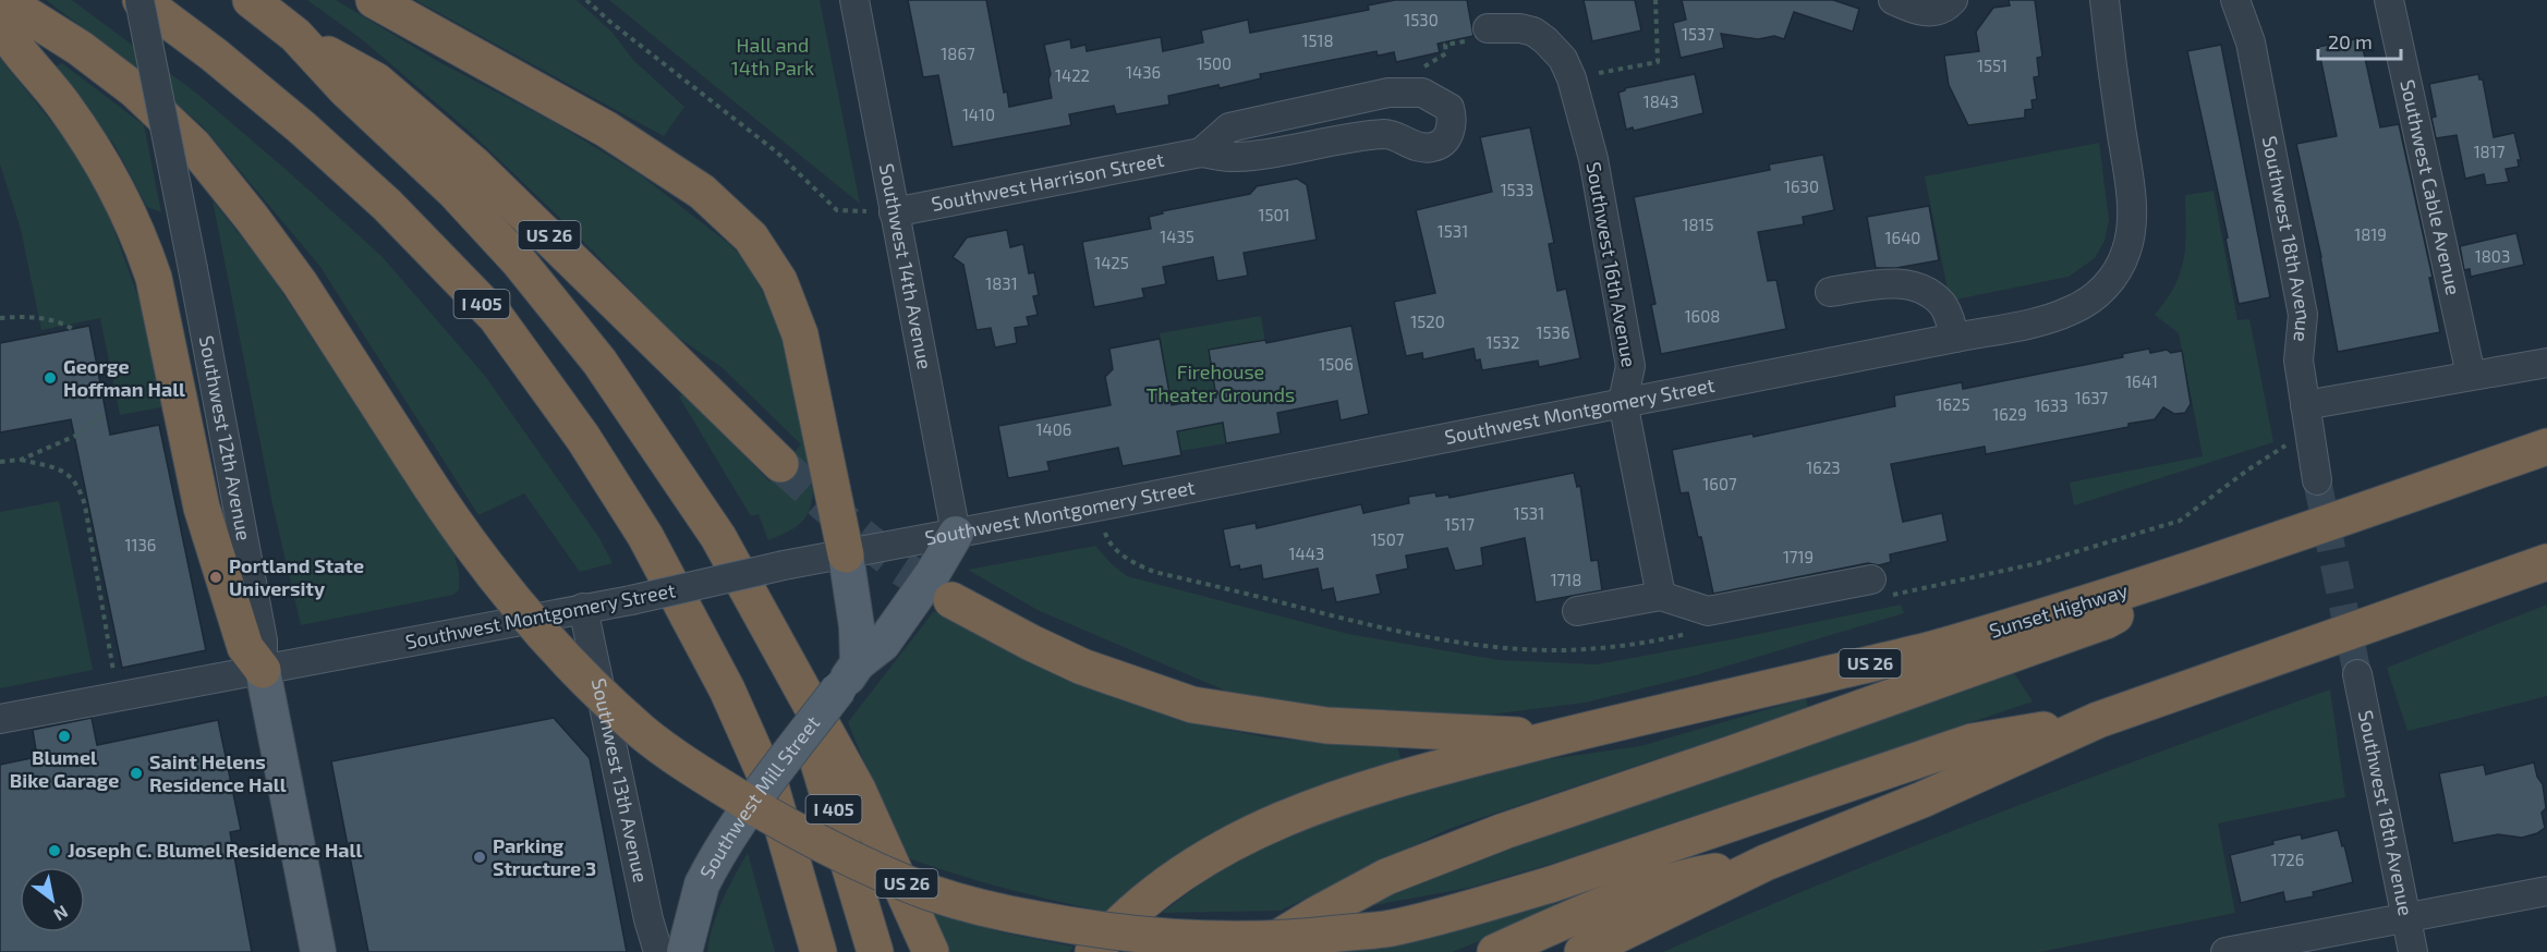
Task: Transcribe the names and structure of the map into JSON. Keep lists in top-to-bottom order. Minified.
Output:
{"streets":{"highway":["US 26","I 405","Sunset Highway"],"main road":["Southwest 12th Avenue","Southwest Mill Street"],"street":["Southwest Harrison Street","Southwest Cable Avenue","Southwest 18th Avenue","Southwest 16th Avenue","Southwest 14th Avenue","Southwest Montgomery Street","Southwest 13th Avenue"]},"crossings":[["Southwest Harrison Street","Southwest 14th Avenue"],["US 26","I 405"],["US 26","Sunset Highway"],["Southwest 16th Avenue","Southwest Montgomery Street"],["Southwest 14th Avenue","Southwest Montgomery Street"],["Southwest 14th Avenue","Southwest Mill Street"],["I 405","Southwest 12th Avenue"],["Southwest Montgomery Street","Southwest 12th Avenue"],["Southwest Montgomery Street","Southwest 13th Avenue"],["Southwest Montgomery Street","Southwest Mill Street"]],"parks":["Hall and 14th Park","Firehouse Theater Grounds"],"places":["George Hoffman Hall","Portland State University","Blumel Bike Garage","Saint Helens Residence Hall","Joseph C. Blumel Residence Hall","Parking Structure 3"],"house_numbers":["1530","1537","1518","1867","1500","1551","1436","1422","1843","1410","1817","1630","1533","1501","1815","1531","1819","1435","1640","1803","1425","1831","1608","1520","1536","1532","1506","1641","1637","1625","1633","1629","1406","1623","1607","1531","1517","1507","1136","1443","1719","1718","1726"],"scale_bar":"20 m","north":"bottom right"}
